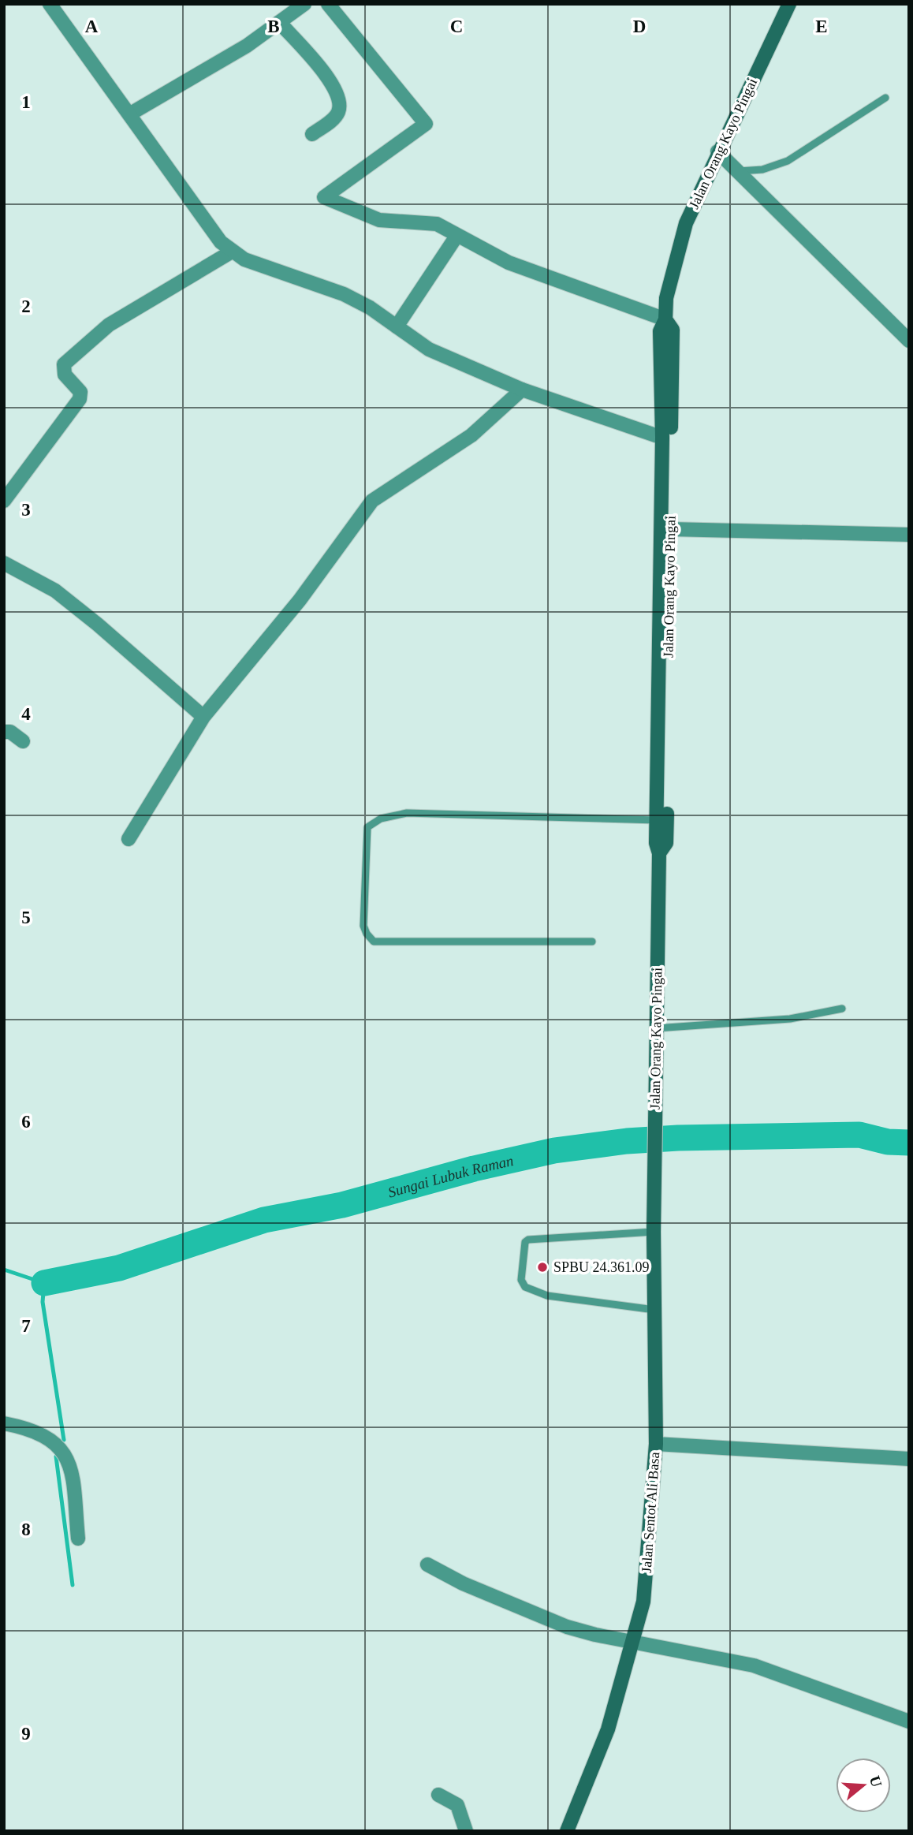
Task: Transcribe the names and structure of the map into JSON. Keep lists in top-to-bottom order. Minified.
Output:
{"streets":{"main road":["Jalan Orang Kayo Pingai","Jalan Sentot Ali Basa"]},"crossings":[["Jalan Orang Kayo Pingai","Jalan Sentot Ali Basa"]],"water":["Sungai Lubuk Raman"],"places":["SPBU 24.361.09"],"north":"right","grid":{"columns":["A","B","C","D","E"],"rows":["1","2","3","4","5","6","7","8","9"]}}
